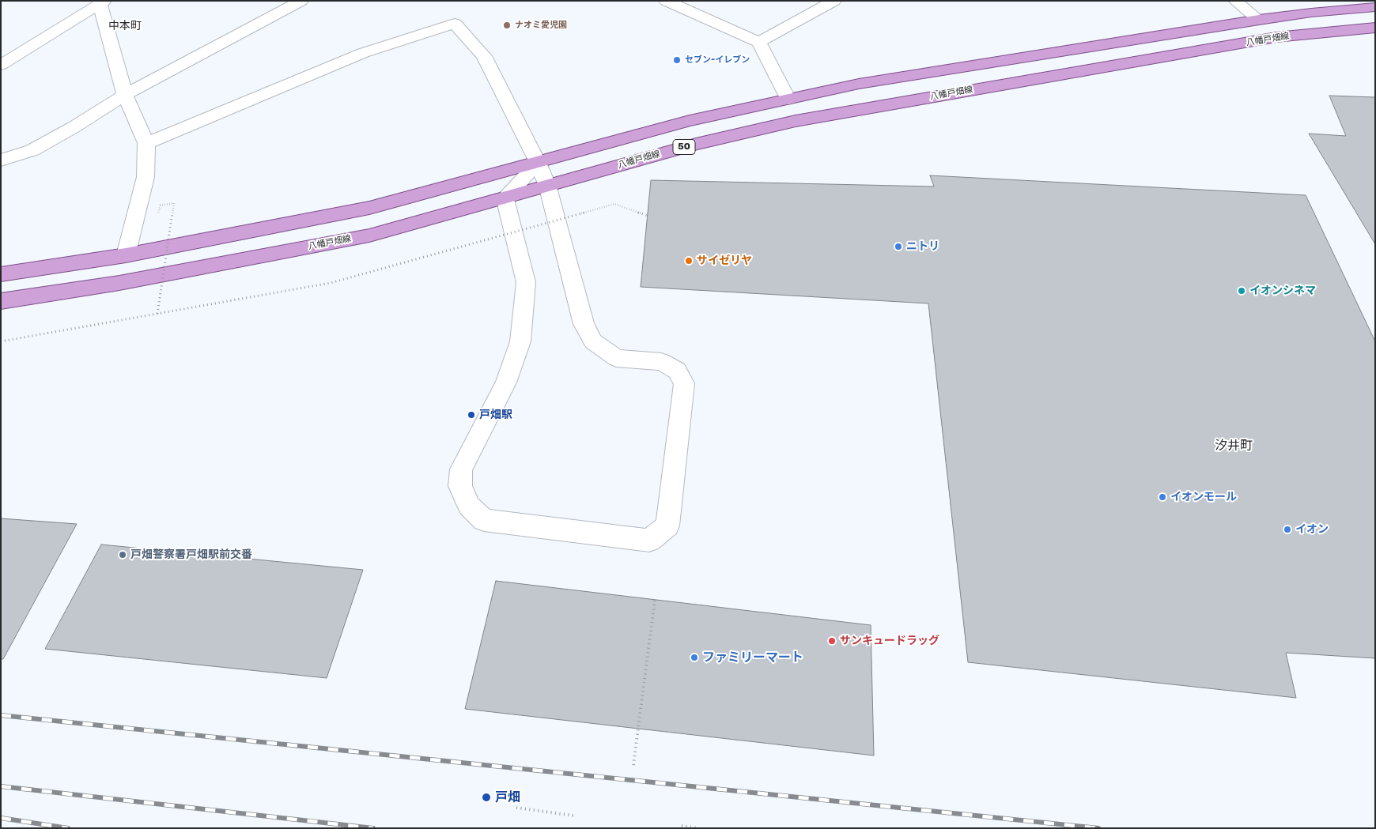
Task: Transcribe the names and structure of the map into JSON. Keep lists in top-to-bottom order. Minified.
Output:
{"streets":{"main road":["八幡戸畑線","50"]},"districts":["中本町","汐井町"],"places":["ナオミ愛児園","セブン-イレブン","ニトリ","サイゼリヤ","イオンシネマ","戸畑駅","イオンモール","イオン","戸畑警察署戸畑駅前交番","サンキュードラッグ","ファミリーマート","戸畑"]}
